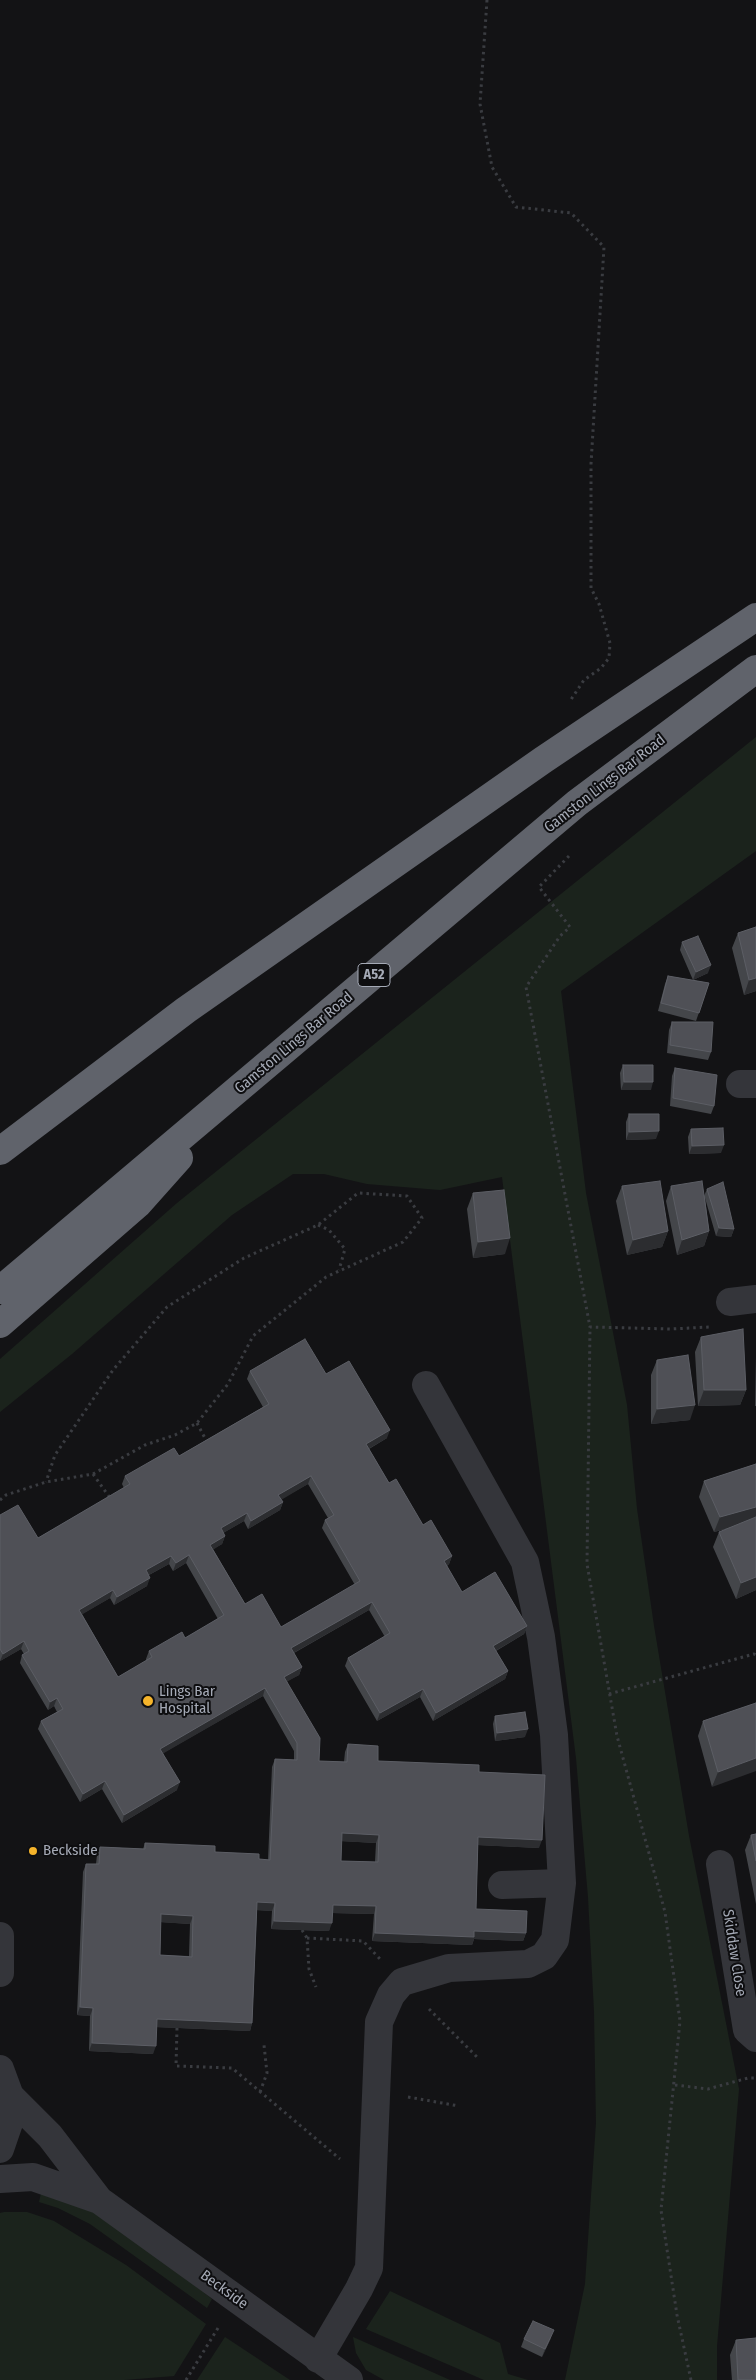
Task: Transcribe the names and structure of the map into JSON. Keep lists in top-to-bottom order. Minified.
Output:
{"streets":{"highway":["Gamston Lings Bar Road","A52"],"street":["Skiddaw Close","Beckside"]},"places":["Lings Bar Hospital","Beckside"]}
